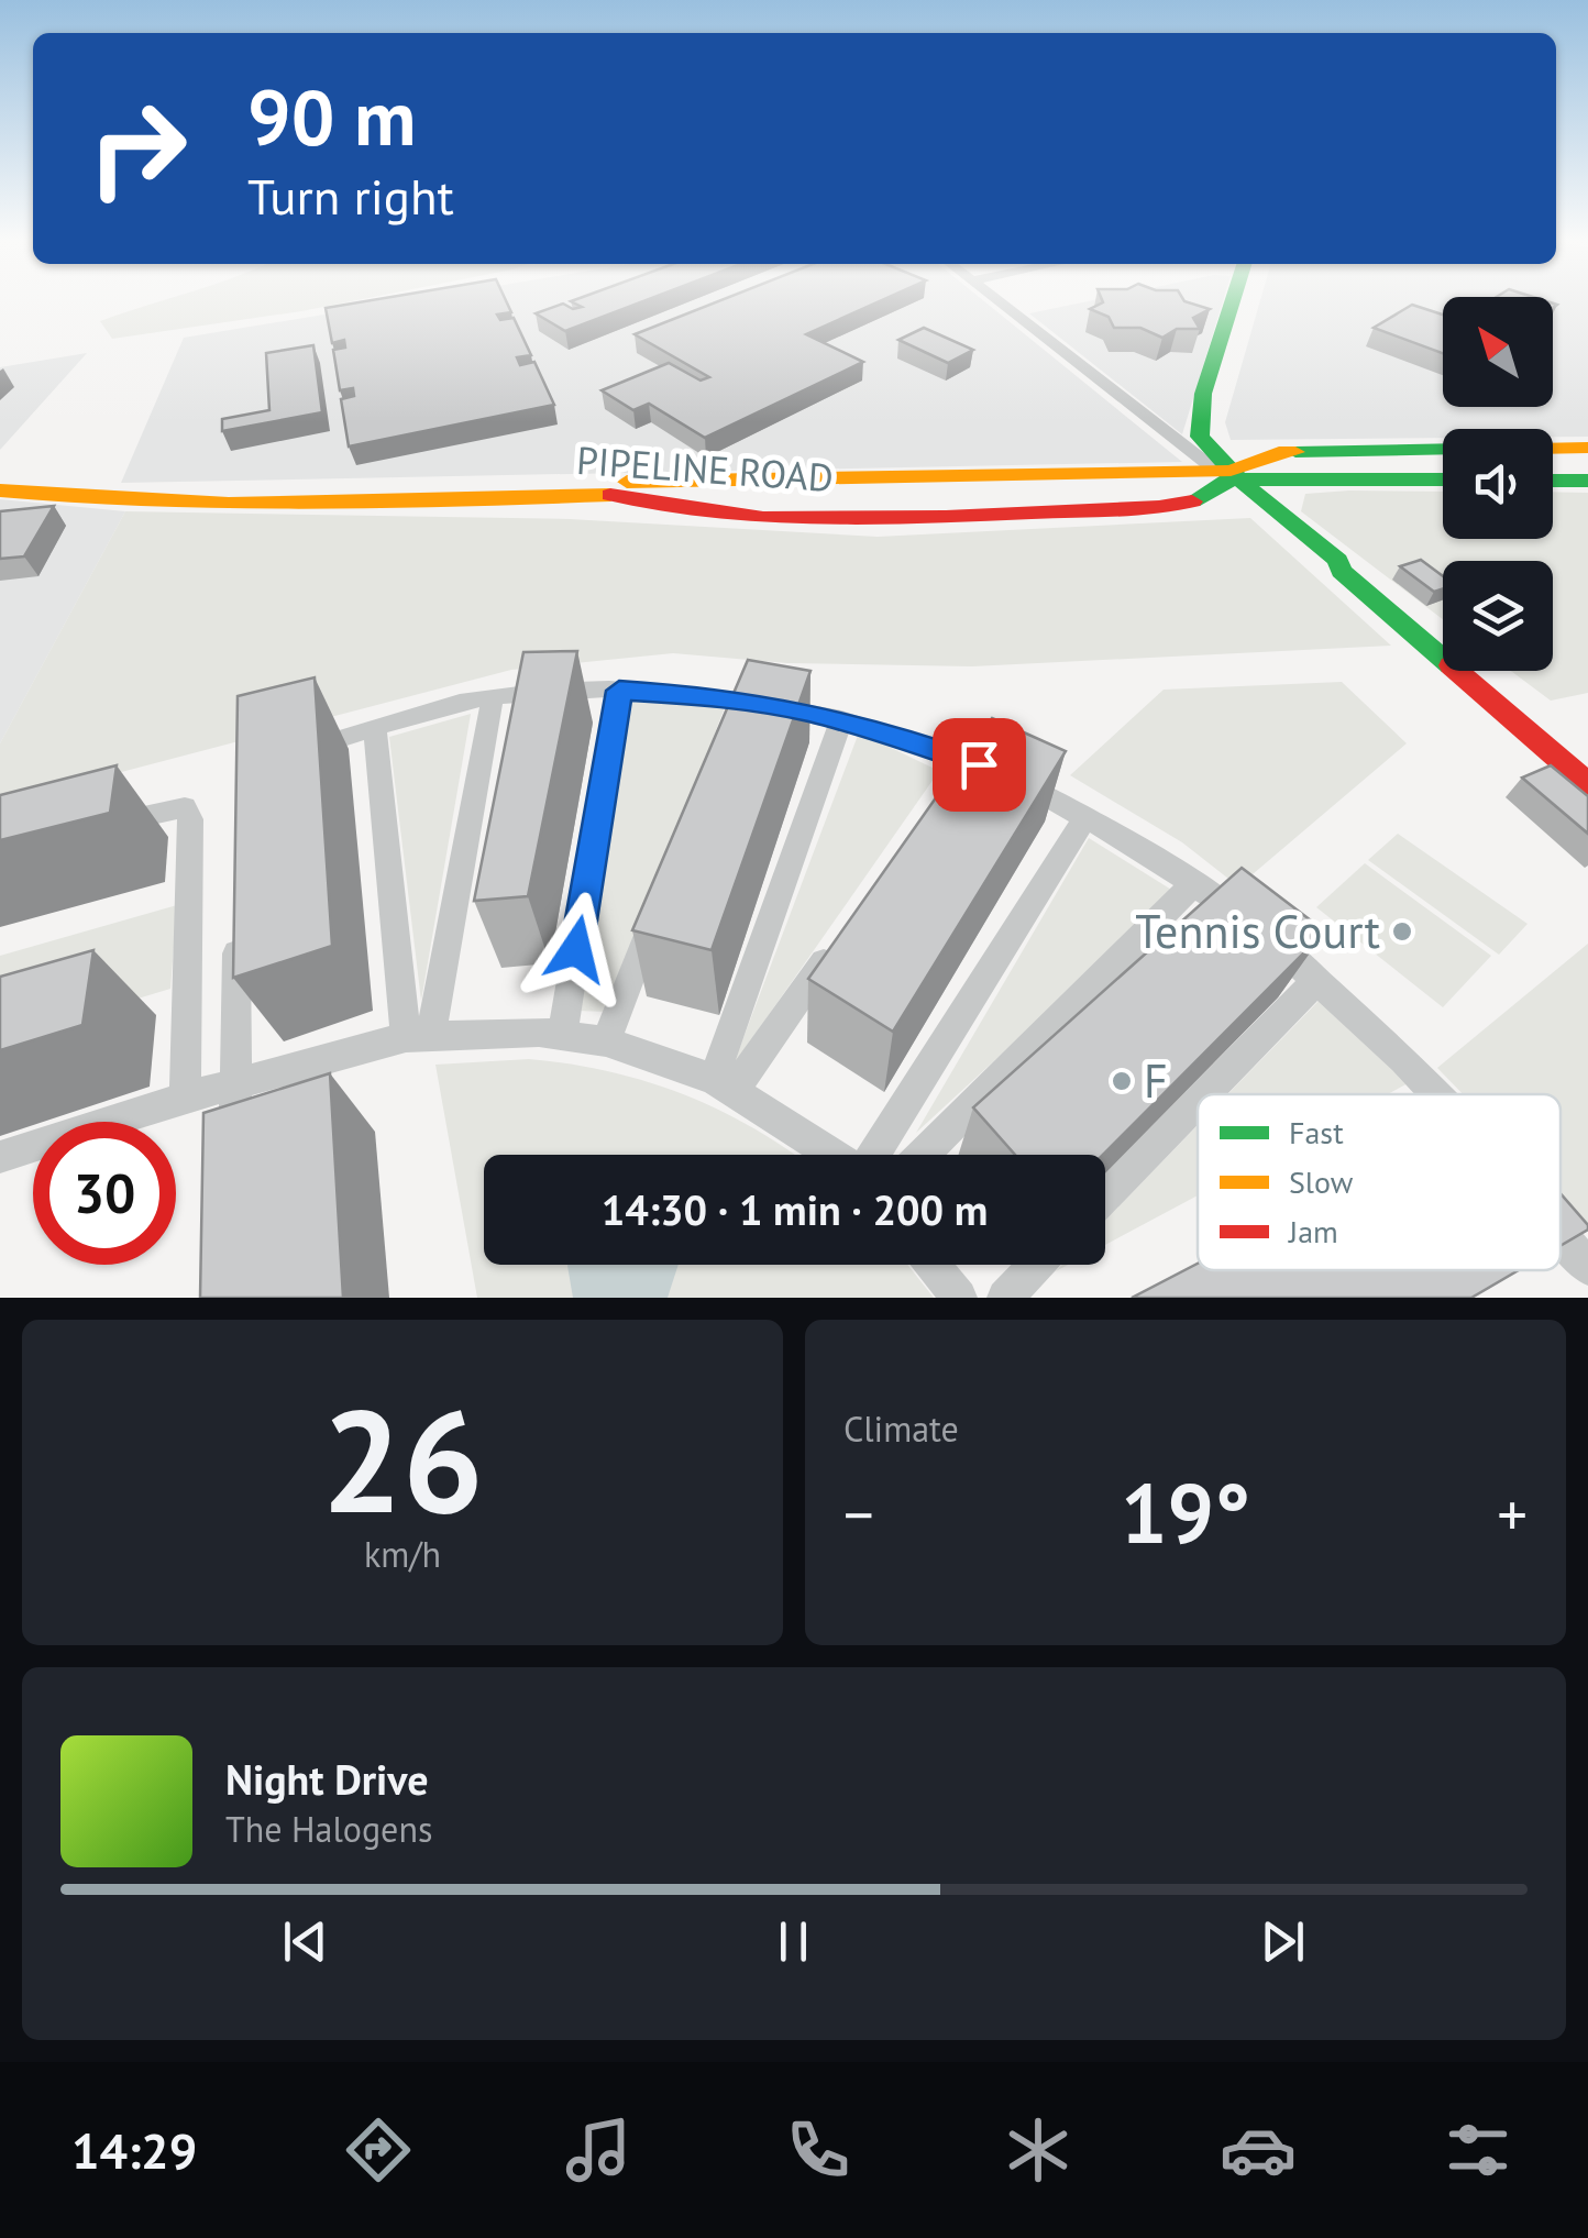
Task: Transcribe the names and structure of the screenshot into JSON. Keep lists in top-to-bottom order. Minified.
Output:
{"streets":{"main road":["PIPELINE ROAD"]},"places":["Tennis Court","F"],"legend":["Fast","Slow","Jam"],"north":"top left","page":{"turn":["90 m","Turn right"],"limit":"30","trip":"14:30 · 1 min · 200 m","tile":[["26","km/h"],"Climate"],"heat":["−","19°","+"],"song":["Night Drive","The Halogens"],"tabs":"14:29"}}
